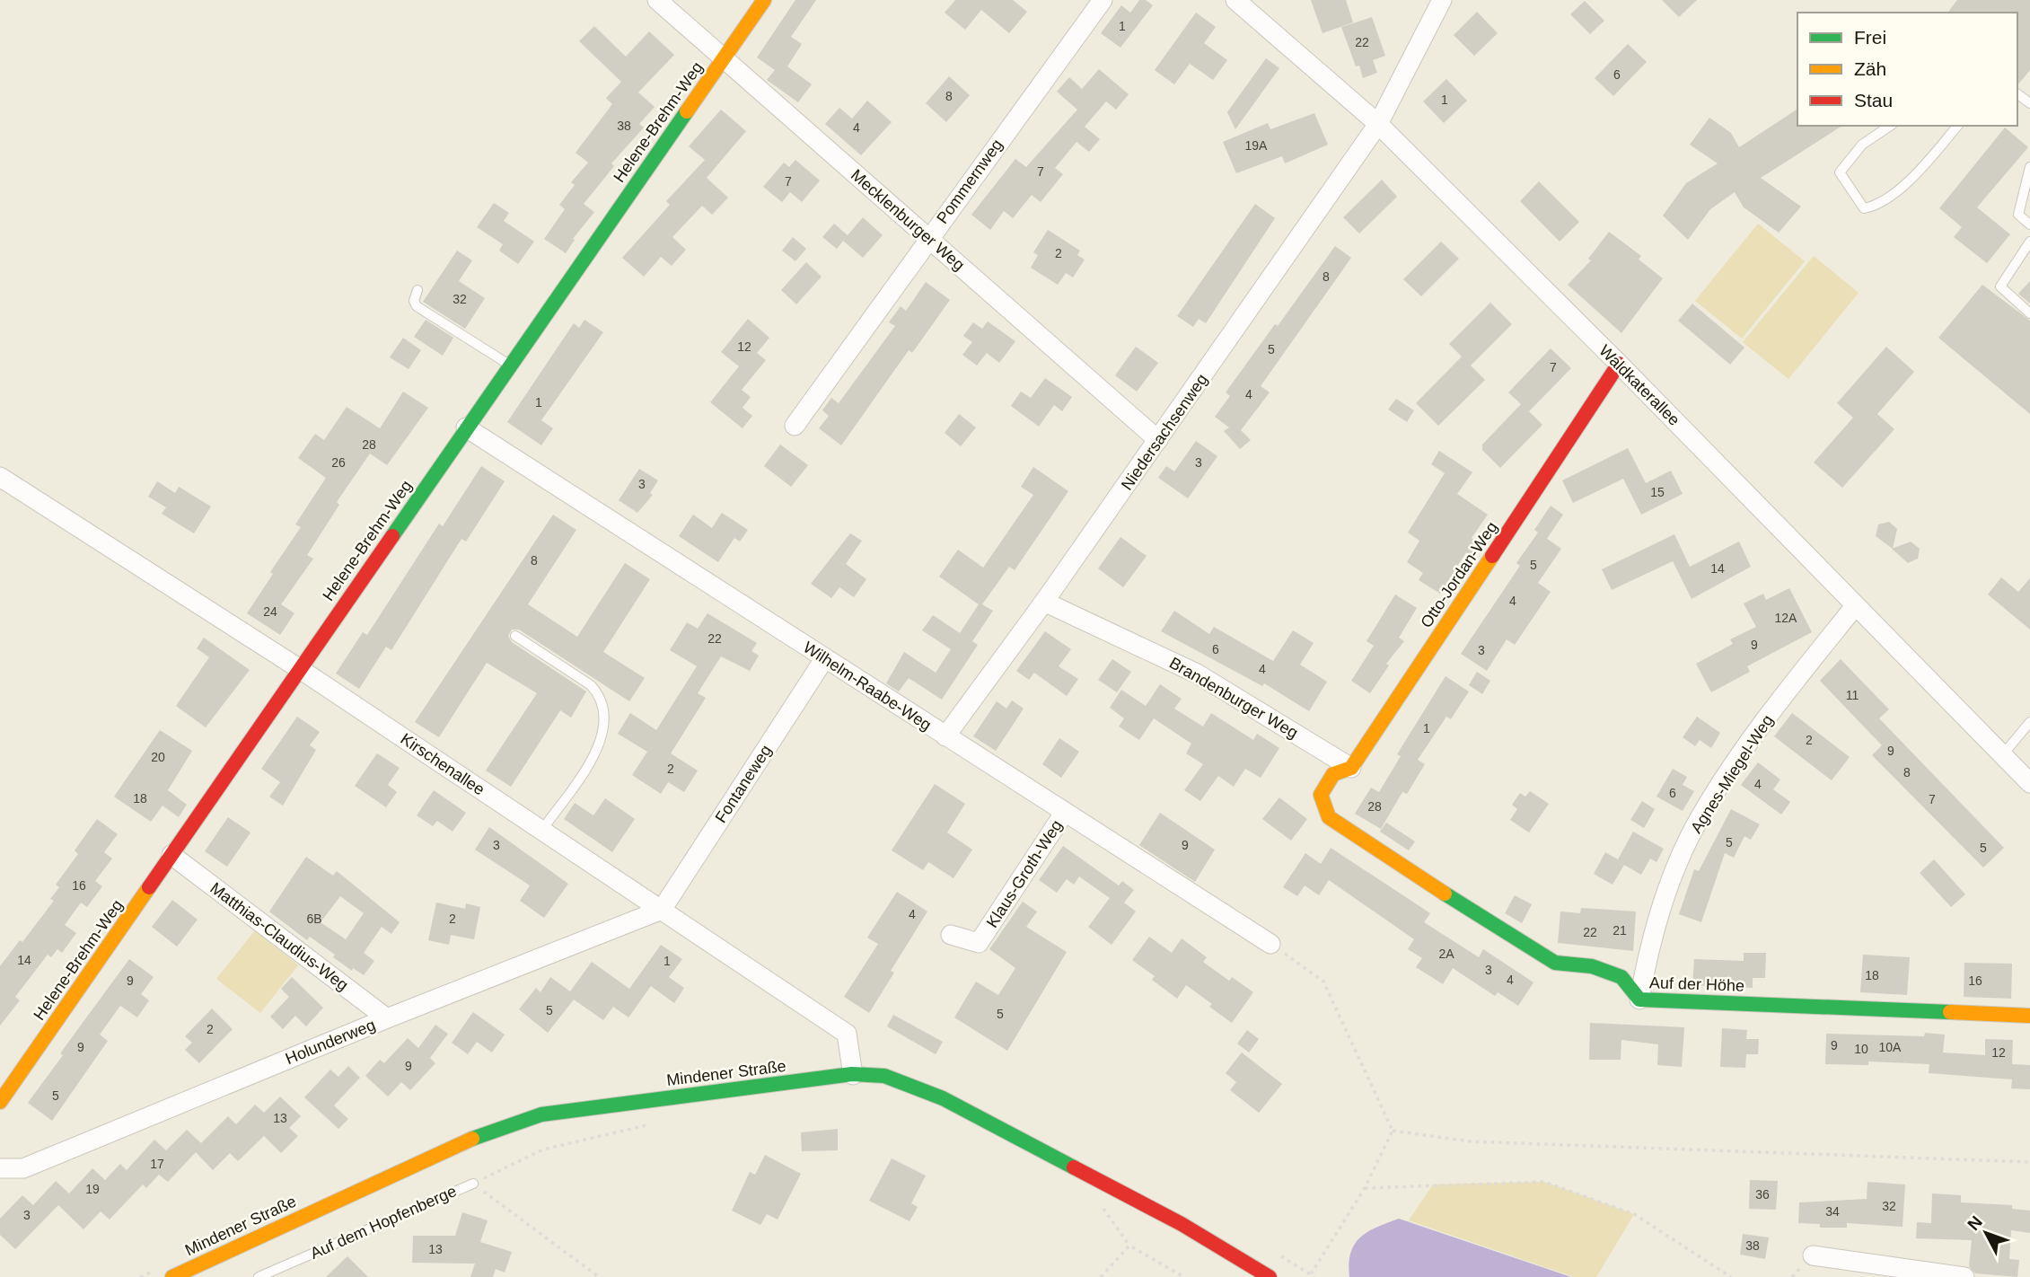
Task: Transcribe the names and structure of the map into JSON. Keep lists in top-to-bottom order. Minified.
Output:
{"streets":{"street":["Helene-Brehm-Weg","Pommernweg","Mecklenburger Weg","Waldkaterallee","Niedersachsenweg","Otto-Jordan-Weg","Wilhelm-Raabe-Weg","Brandenburger Weg","Kirschenallee","Agnes-Miegel-Weg","Fontaneweg","Klaus-Groth-Weg","Matthias-Claudius-Weg","Auf der Höhe","Holunderweg","Mindener Straße"],"lane":["Auf dem Hopfenberge"]},"crossings":[["Helene-Brehm-Weg","Mecklenburger Weg"],["Helene-Brehm-Weg","Wilhelm-Raabe-Weg"],["Helene-Brehm-Weg","Kirschenallee"],["Helene-Brehm-Weg","Matthias-Claudius-Weg"],["Pommernweg","Mecklenburger Weg"],["Mecklenburger Weg","Niedersachsenweg"],["Waldkaterallee","Niedersachsenweg"],["Waldkaterallee","Otto-Jordan-Weg"],["Waldkaterallee","Agnes-Miegel-Weg"],["Niedersachsenweg","Wilhelm-Raabe-Weg"],["Niedersachsenweg","Brandenburger Weg"],["Otto-Jordan-Weg","Brandenburger Weg"],["Otto-Jordan-Weg","Auf der Höhe"],["Wilhelm-Raabe-Weg","Fontaneweg"],["Wilhelm-Raabe-Weg","Klaus-Groth-Weg"],["Kirschenallee","Fontaneweg"],["Kirschenallee","Holunderweg"],["Kirschenallee","Mindener Straße"],["Agnes-Miegel-Weg","Auf der Höhe"],["Fontaneweg","Holunderweg"],["Matthias-Claudius-Weg","Holunderweg"]],"house_numbers":["1","22","6","8","1","38","4","19A","7","7","2","8","32","12","5","7","4","1","28","26","3","3","15","8","5","14","4","24","12A","22","9","6","3","4","11","1","2","9","20","2","8","4","6","18","7","28","5","3","9","5","16","4","6B","2","21","22","2A","14","1","3","18","4","9","16","5","5","2","9","9","10A","10","12","9","5","13","17","19","36","32","34","3","38","13"],"legend":["Frei","Zäh","Stau"],"north":"top left"}
